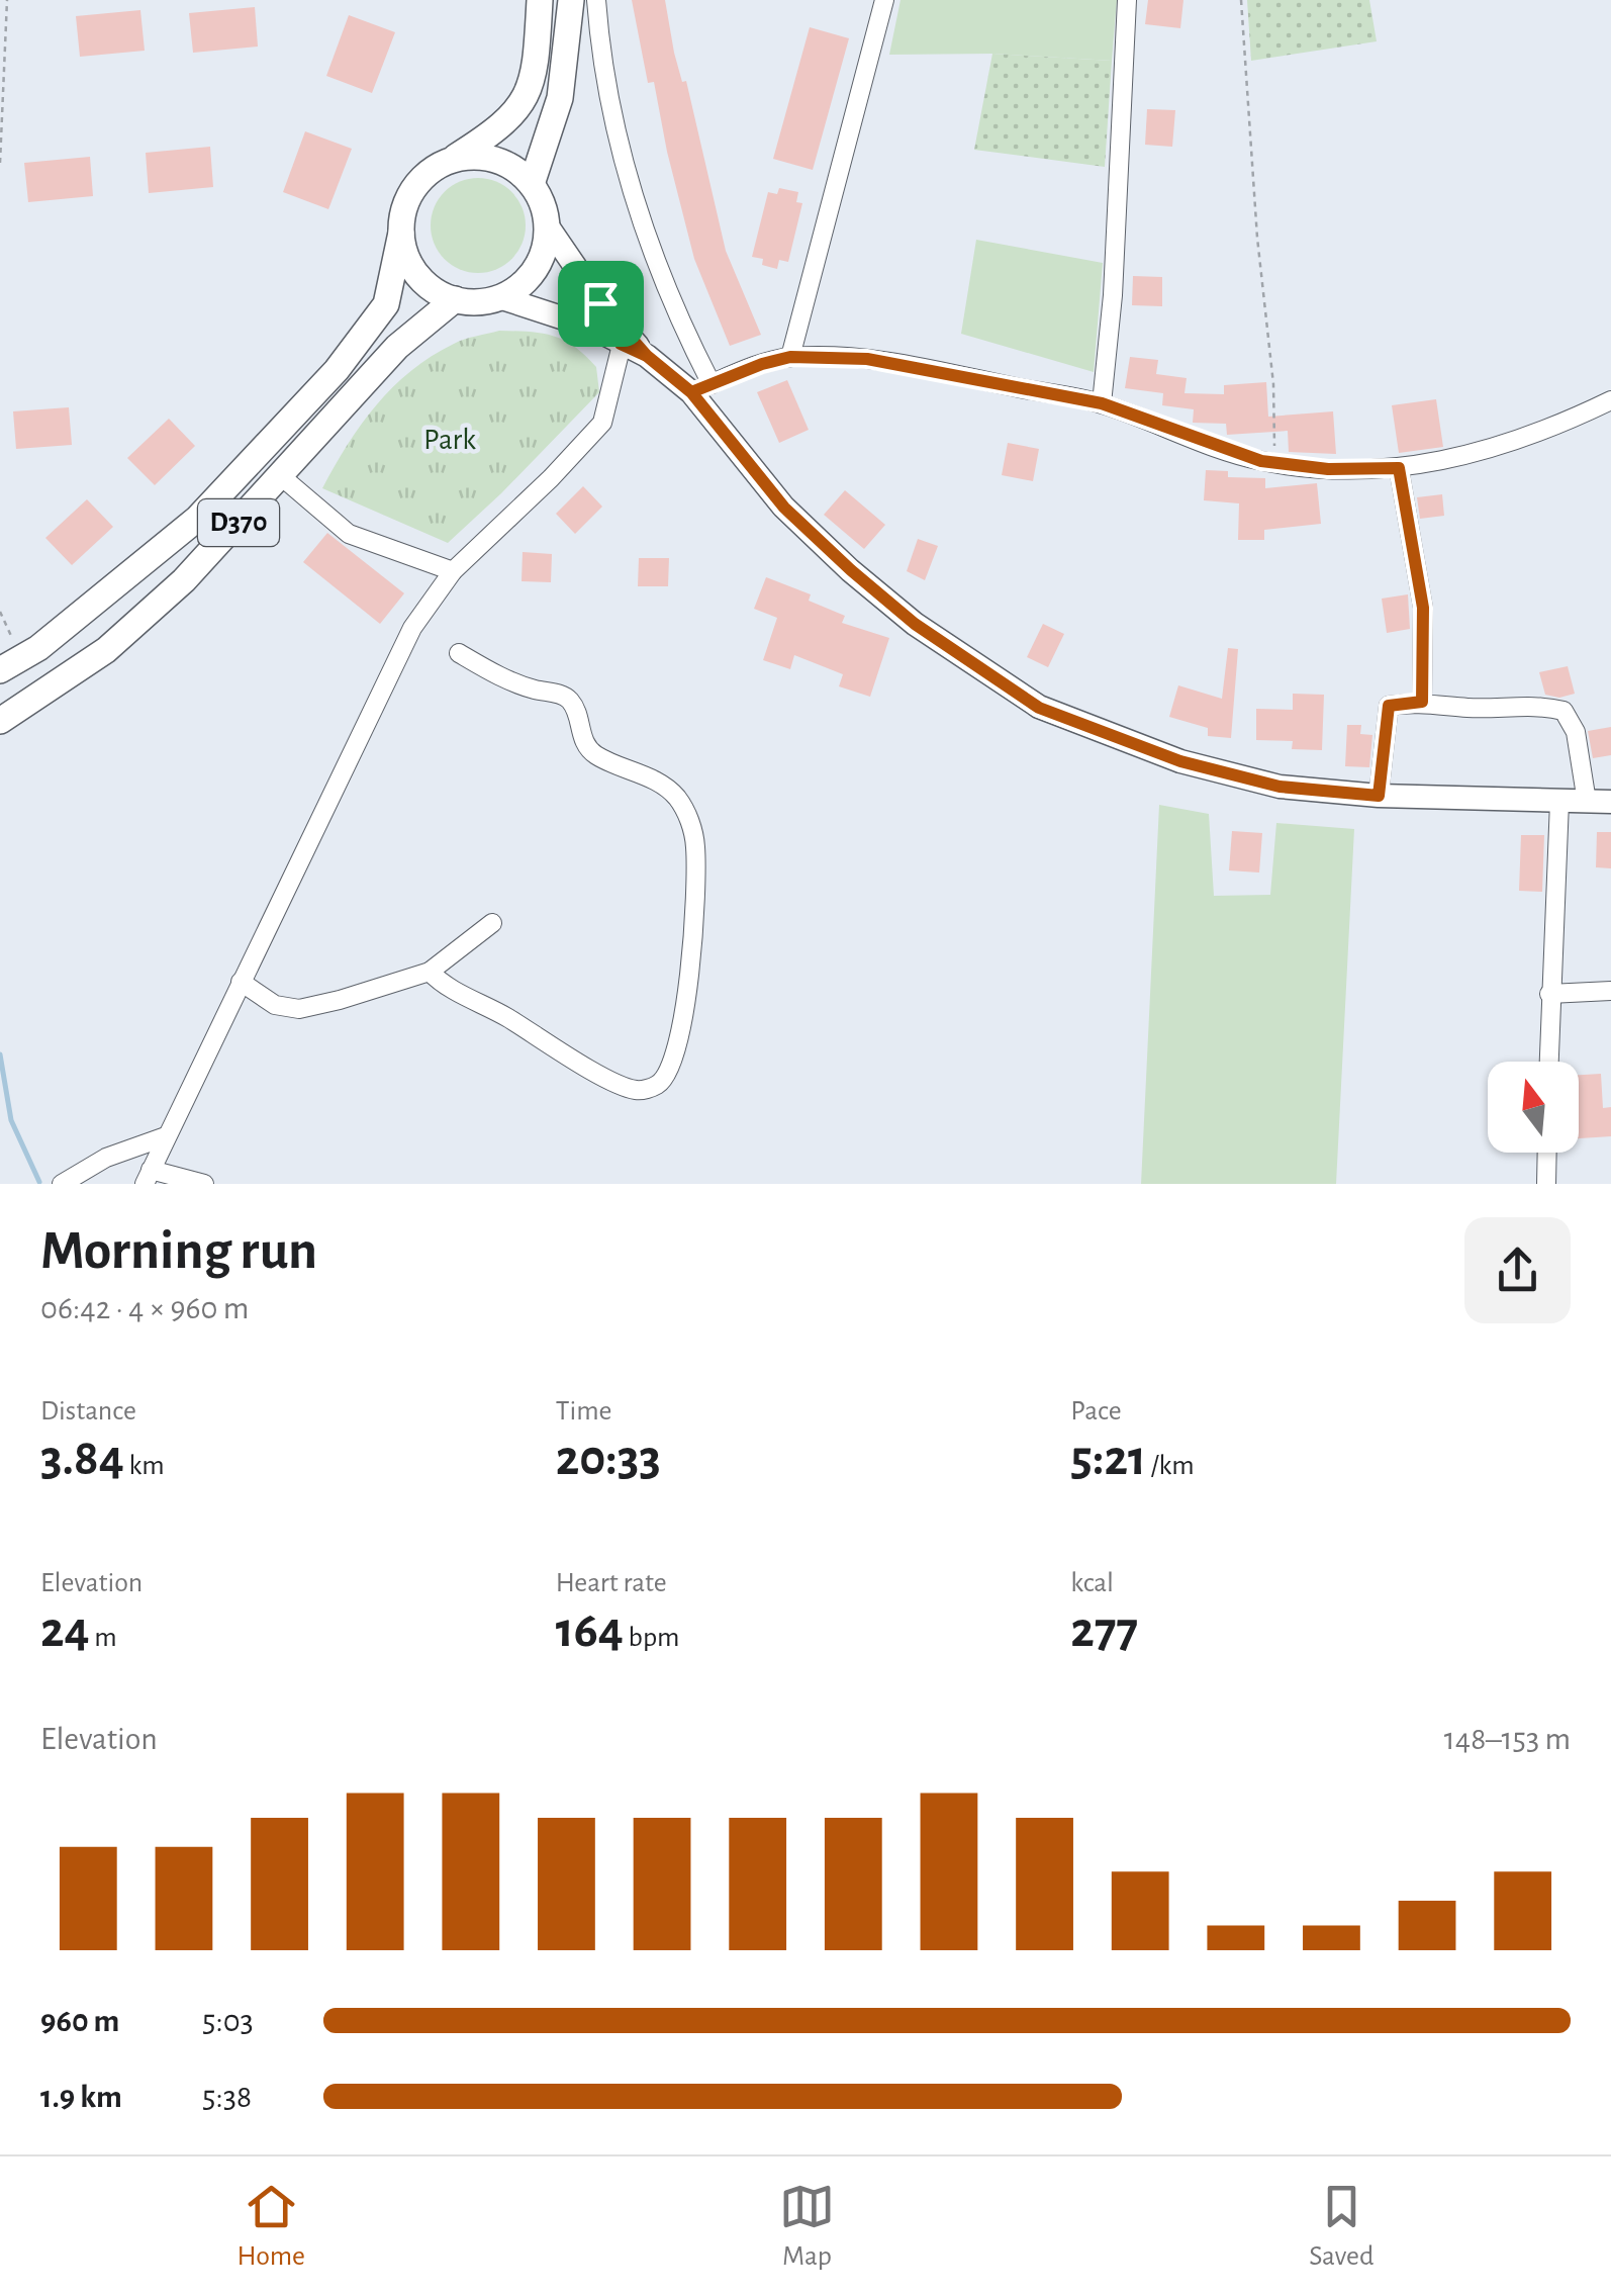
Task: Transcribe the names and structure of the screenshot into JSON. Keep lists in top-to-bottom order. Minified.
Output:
{"streets":{"highway":["D370"]},"parks":["Park"],"north":"top","page":{"heading":["Morning run","06:42 · 4 × 960 m"],"stats":[["Distance","3.84 km"],["Time","20:33"],["Pace","5:21 /km"],["Elevation","24 m"],["Heart rate","164 bpm"],["kcal","277"]],"chart":["Elevation","148–153 m"],"list":[{"name":"960 m","note":"5:03"},{"name":"1.9 km","note":"5:38"}],"tabs":["Home","Map","Saved"]}}
